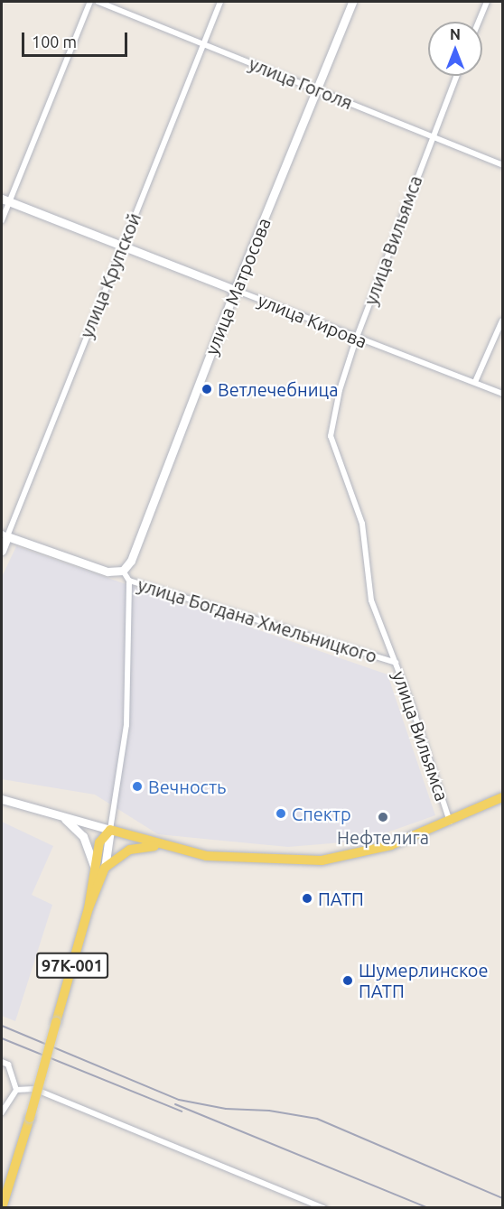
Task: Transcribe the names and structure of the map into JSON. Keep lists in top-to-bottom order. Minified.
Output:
{"streets":{"main road":["97К-001"],"street":["улица Гоголя","улица Вильямса","улица Крупской","улица Матросова","улица Кирова","улица Богдана Хмельницкого"]},"crossings":[["улица Гоголя","улица Вильямса"],["улица Гоголя","улица Крупской"],["улица Гоголя","улица Матросова"],["улица Вильямса","улица Кирова"],["улица Вильямса","улица Богдана Хмельницкого"],["улица Крупской","улица Кирова"],["улица Крупской","улица Богдана Хмельницкого"],["улица Матросова","улица Кирова"],["улица Матросова","улица Богдана Хмельницкого"]],"places":["Ветлечебница","Вечность","Спектр","Нефтелига","ПАТП","Шумерлинское ПАТП"],"scale_bar":"100 m","north":"top"}
